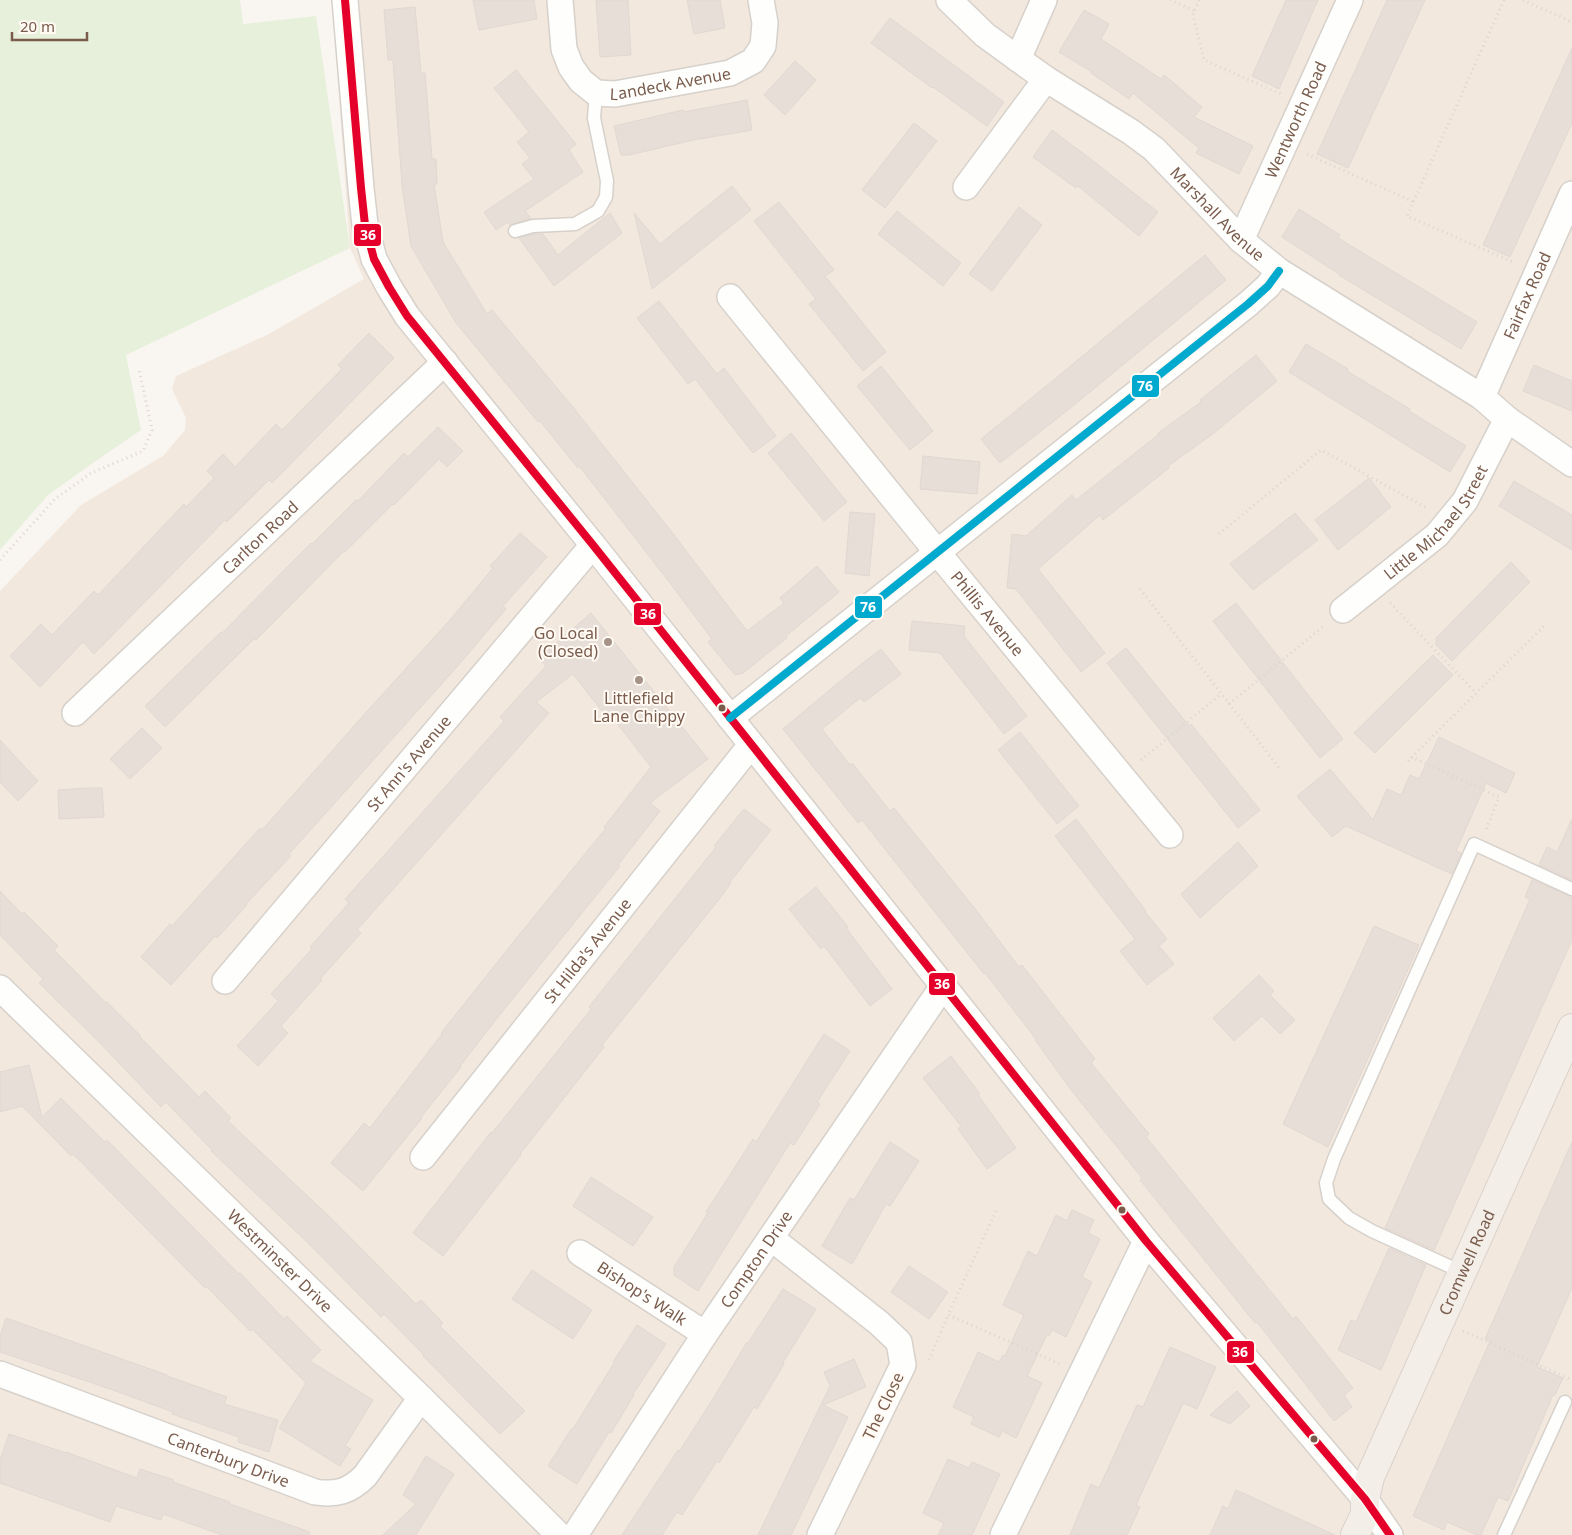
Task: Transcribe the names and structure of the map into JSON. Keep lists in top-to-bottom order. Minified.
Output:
{"streets":{"main road":["Cromwell Road"],"street":["Landeck Avenue","Wentworth Road","Marshall Avenue","Fairfax Road","Little Michael Street","Carlton Road","Phillis Avenue","St Ann's Avenue","St Hilda's Avenue","Compton Drive","Westminster Drive","Bishop's Walk","The Close","Canterbury Drive"]},"crossings":[["Wentworth Road","Marshall Avenue"],["Marshall Avenue","Fairfax Road"],["Marshall Avenue","Little Michael Street"],["Compton Drive","Bishop's Walk"],["Compton Drive","The Close"],["Westminster Drive","Canterbury Drive"]],"places":["Go Local (Closed)","Littlefield Lane Chippy"],"lines":["transit line 36","transit line 76"],"scale_bar":"20 m"}
